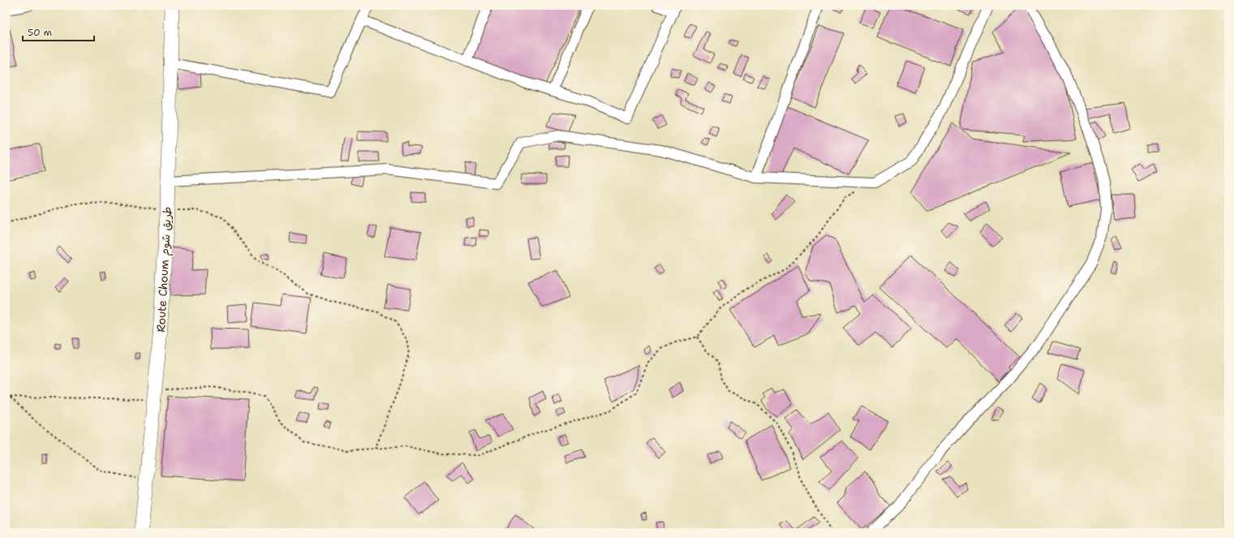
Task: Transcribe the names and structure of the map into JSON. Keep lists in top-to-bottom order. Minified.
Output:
{"streets":{"highway":["Route Choum طريق شوم"]},"scale_bar":"50 m"}
